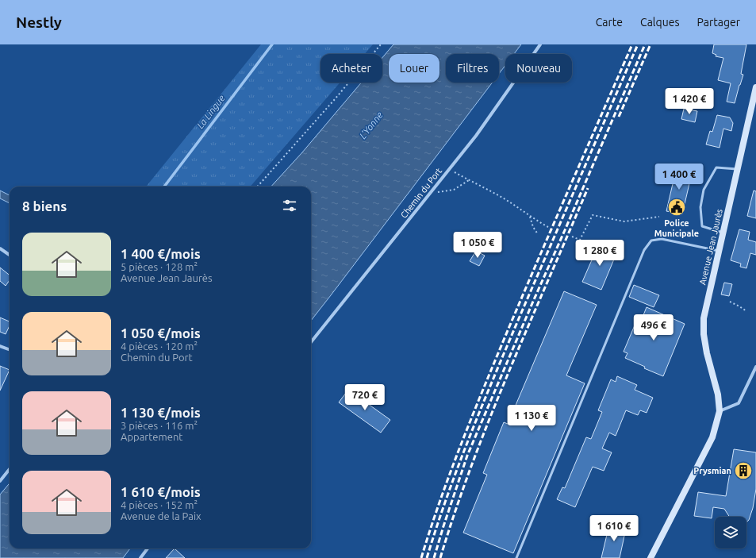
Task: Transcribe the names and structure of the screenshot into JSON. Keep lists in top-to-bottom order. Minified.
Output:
{"streets":{"main road":["Avenue Jean Jaurès"],"street":["Chemin du Port"]},"water":["La Lingue","L'Yonne"],"places":{"public building":["Police Municipale"],"building":["Prysmian"]},"page":{"header":"Nestly","nav":["Carte","Calques","Partager"],"chip":["Acheter","Louer","Filtres","Nouveau"],"price":["1 420 €","1 400 €","1 050 €","1 280 €","496 €","720 €","1 130 €","1 610 €"],"heading":"8 biens","list":[{"name":"1 400 €/mois","note":"5 pièces · 128 m² · Avenue Jean Jaurès"},{"name":"1 050 €/mois","note":"4 pièces · 120 m² · Chemin du Port"},{"name":"1 130 €/mois","note":"3 pièces · 116 m² · Appartement"},{"name":"1 610 €/mois","note":"4 pièces · 152 m² · Avenue de la Paix"}]}}
